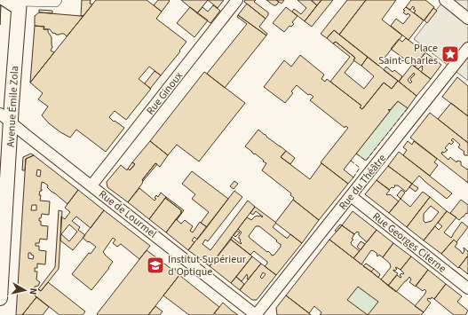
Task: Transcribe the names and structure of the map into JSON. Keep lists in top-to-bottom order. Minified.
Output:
{"streets":{"main road":["Avenue Émile Zola"],"street":["Rue Ginoux","Rue du Théâtre","Rue de Lourmel","Rue Georges Citerne"]},"crossings":[["Rue Ginoux","Rue de Lourmel"],["Avenue Émile Zola","Rue de Lourmel"],["Rue du Théâtre","Rue de Lourmel"],["Rue du Théâtre","Rue Georges Citerne"]],"places":{"place":["Place Saint-Charles"],"school or university":["Institut Supérieur d'Optique"]},"north":"right"}
